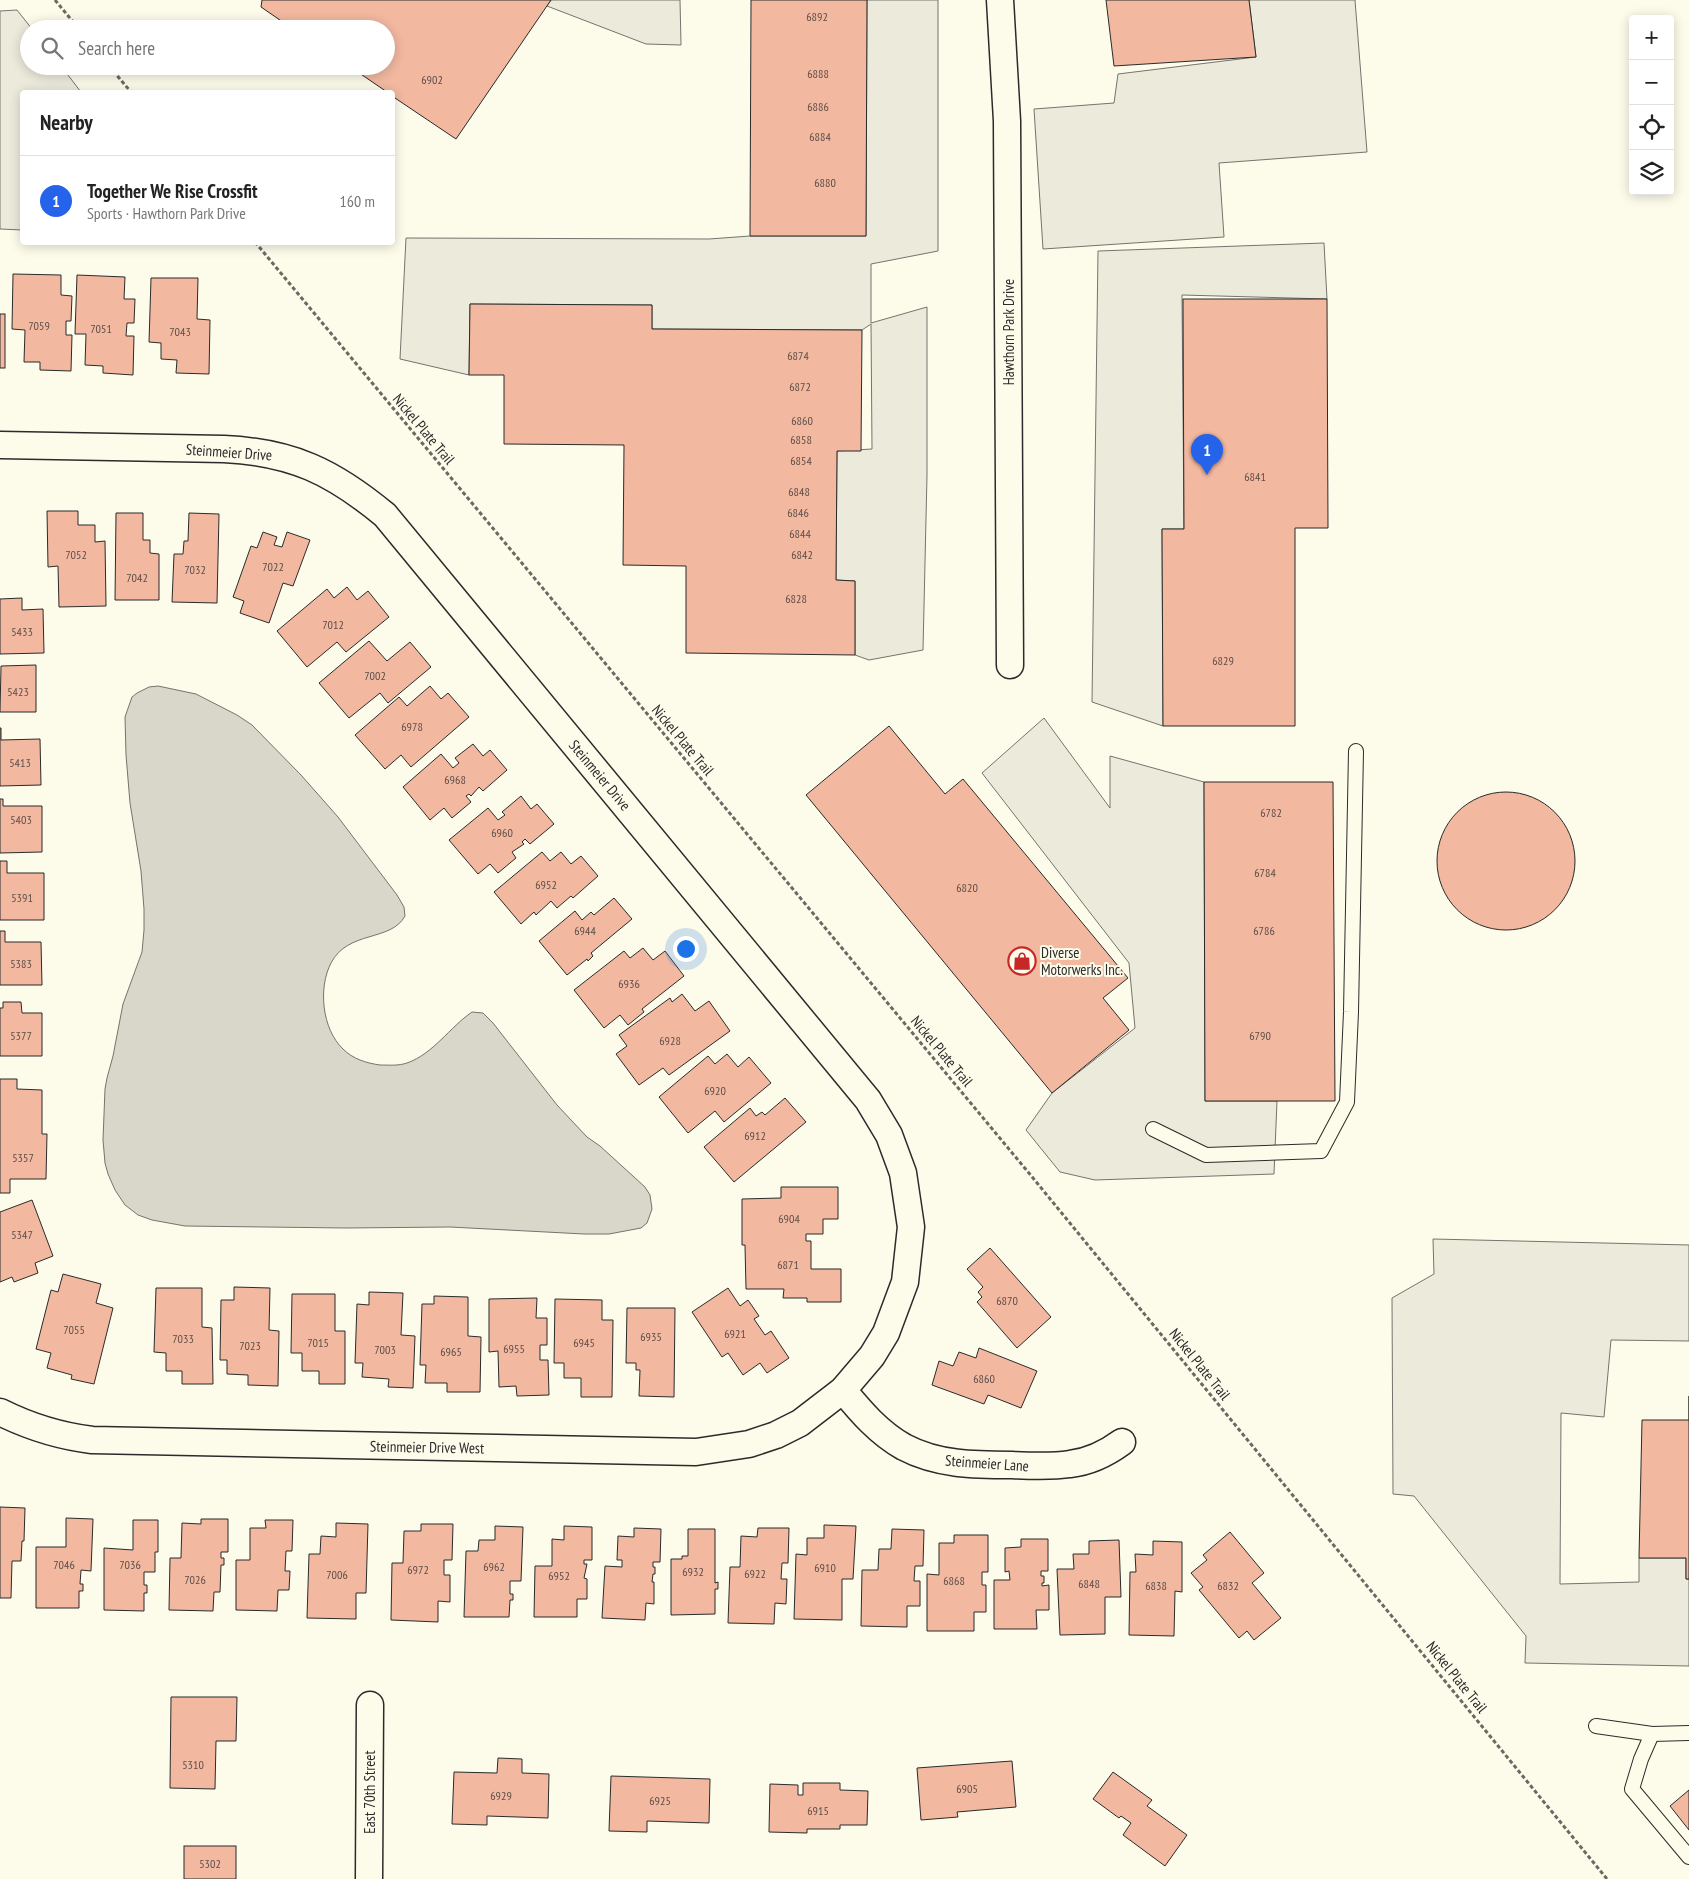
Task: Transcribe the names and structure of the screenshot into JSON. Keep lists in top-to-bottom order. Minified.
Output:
{"streets":{"street":["Hawthorn Park Drive","Steinmeier Drive","Steinmeier Drive West","Steinmeier Lane","East 70th Street"],"path":["Nickel Plate Trail"]},"crossings":[["Steinmeier Drive","Steinmeier Drive West"],["Steinmeier Drive","Steinmeier Lane"],["Steinmeier Drive West","Steinmeier Lane"]],"places":{"shop":["Diverse Motorwerks Inc."]},"house_numbers":["6892","6888","6902","6886","6884","6880","7059","7051","7043","6874","6872","6860","6858","6854","6841","6848","6846","6844","7052","6842","7022","7032","7042","6828","7012","5433","6829","7002","5423","6978","5413","6968","6782","5403","6960","6784","6952","6820","5391","6944","6786","5383","6936","5377","6790","6928","6920","6912","5357","6904","5347","6871","6870","7055","6921","6935","7033","7015","6945","7023","6955","7003","6965","6860","7046","7036","6962","6910","6972","6932","6922","7006","6952","7026","6868","6848","6838","6832","5310","6905","6929","6925","6915","5302"],"page":{"map_buttons":["+","−"],"search":"Search here","heading":"Nearby","list":[{"mark":"1","name":"Together We Rise Crossfit","note":"Sports · Hawthorn Park Drive","value":"160 m"}],"pins":"1"}}
